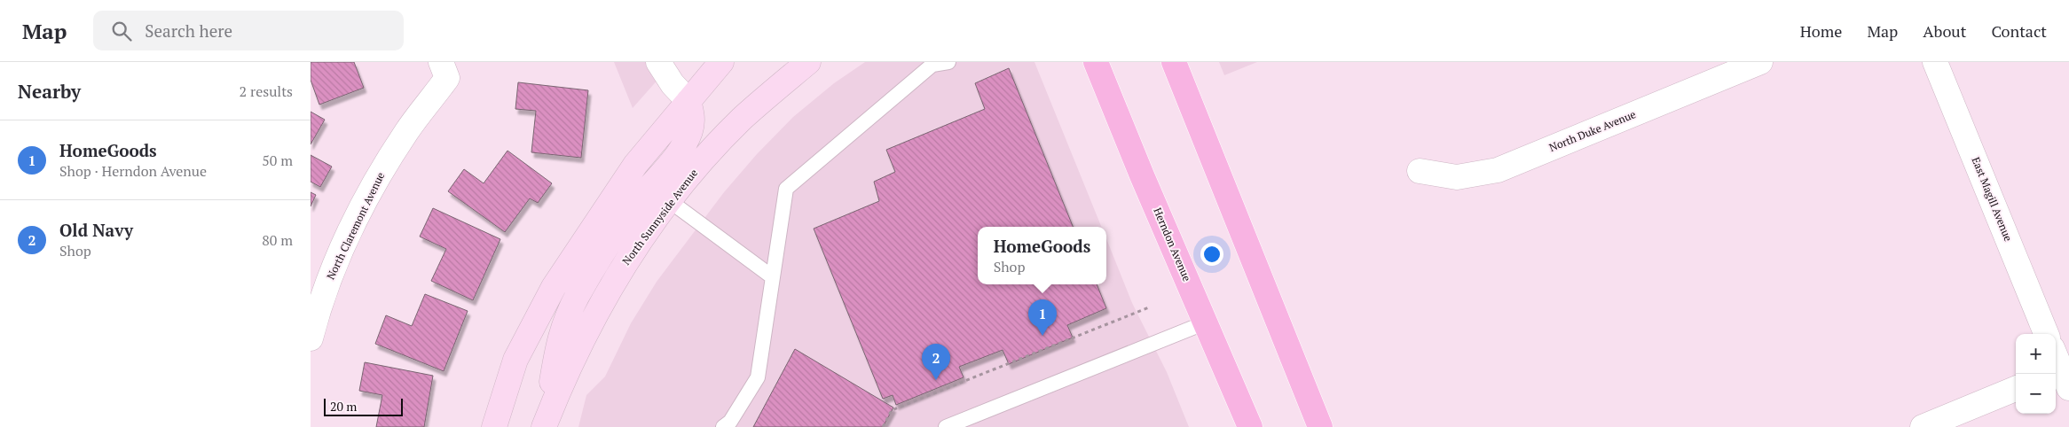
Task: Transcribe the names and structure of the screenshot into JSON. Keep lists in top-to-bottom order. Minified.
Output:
{"streets":{"main road":["North Sunnyside Avenue","Herndon Avenue"],"street":["North Duke Avenue","East Magill Avenue","North Claremont Avenue"]},"scale_bar":"20 m","page":{"header":"Map","search":"Search here","nav":["Home","Map","About","Contact"],"heading":["Nearby","2 results"],"list":[{"mark":"1","name":"HomeGoods","note":"Shop · Herndon Avenue","value":"50 m"},{"mark":"2","name":"Old Navy","note":"Shop","value":"80 m"}],"popup":["HomeGoods","Shop"],"pins":["1","2"],"map_buttons":["+","−"],"scale":"20 m"}}
